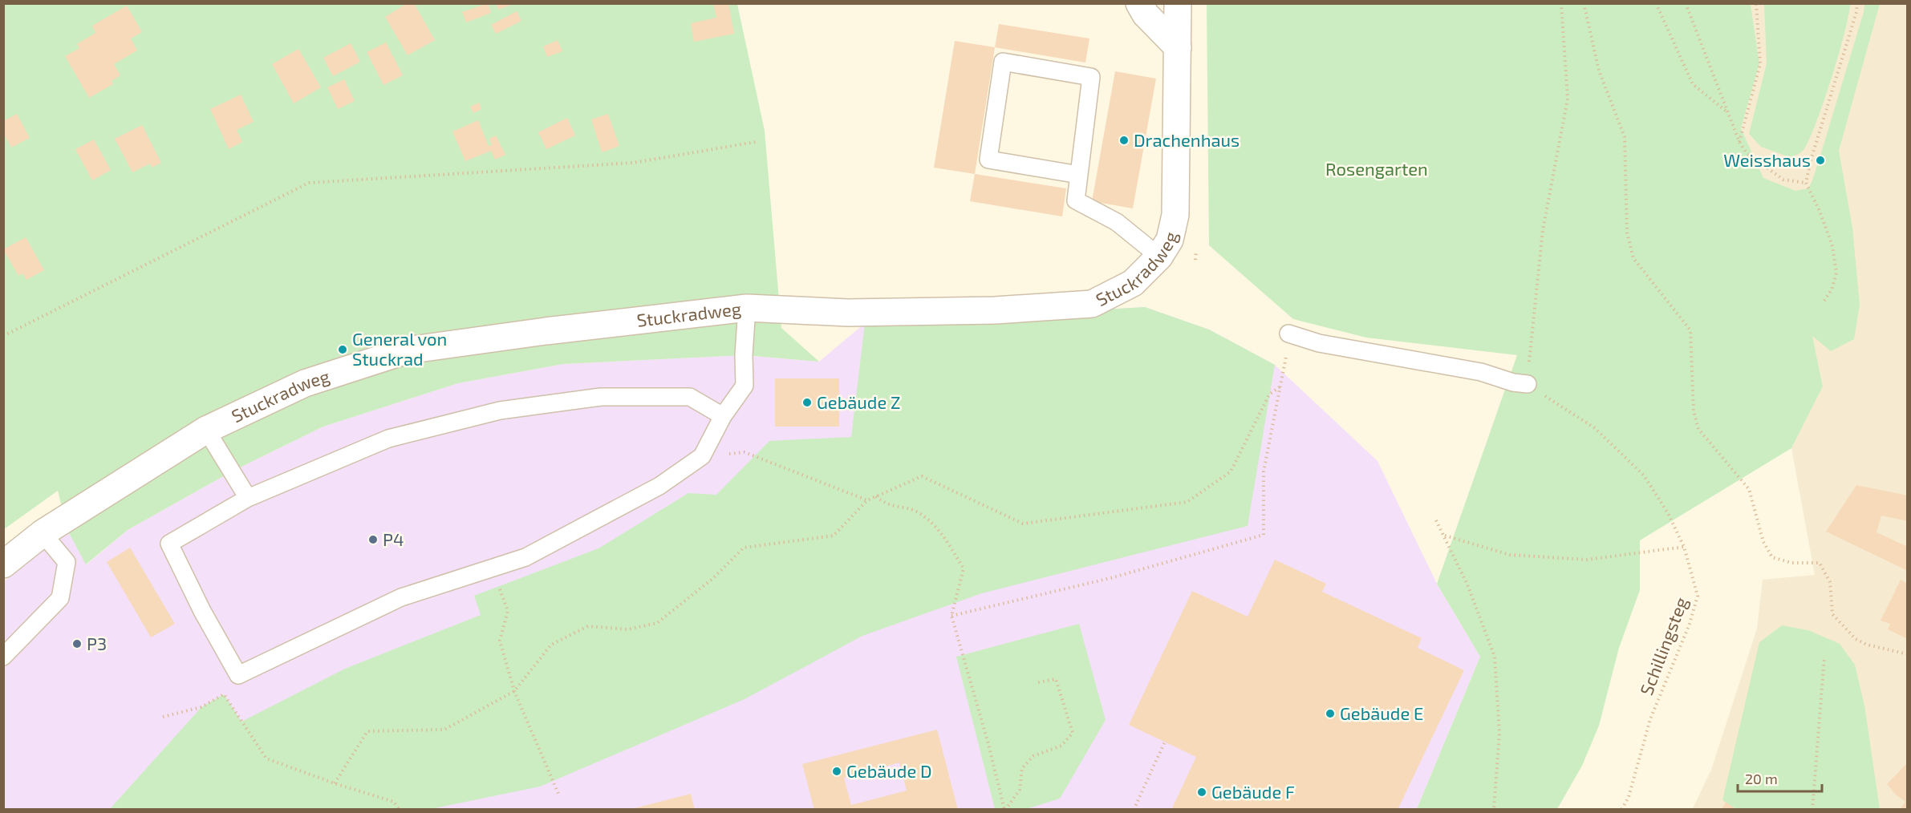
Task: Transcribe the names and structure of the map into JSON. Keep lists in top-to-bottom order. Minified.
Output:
{"streets":{"street":["Stuckradweg"],"path":["Schillingsteg"]},"parks":["Rosengarten"],"places":["Drachenhaus","Weisshaus","General von Stuckrad","Gebäude Z","P4","P3","Gebäude E","Gebäude D","Gebäude F"],"scale_bar":"20 m"}
